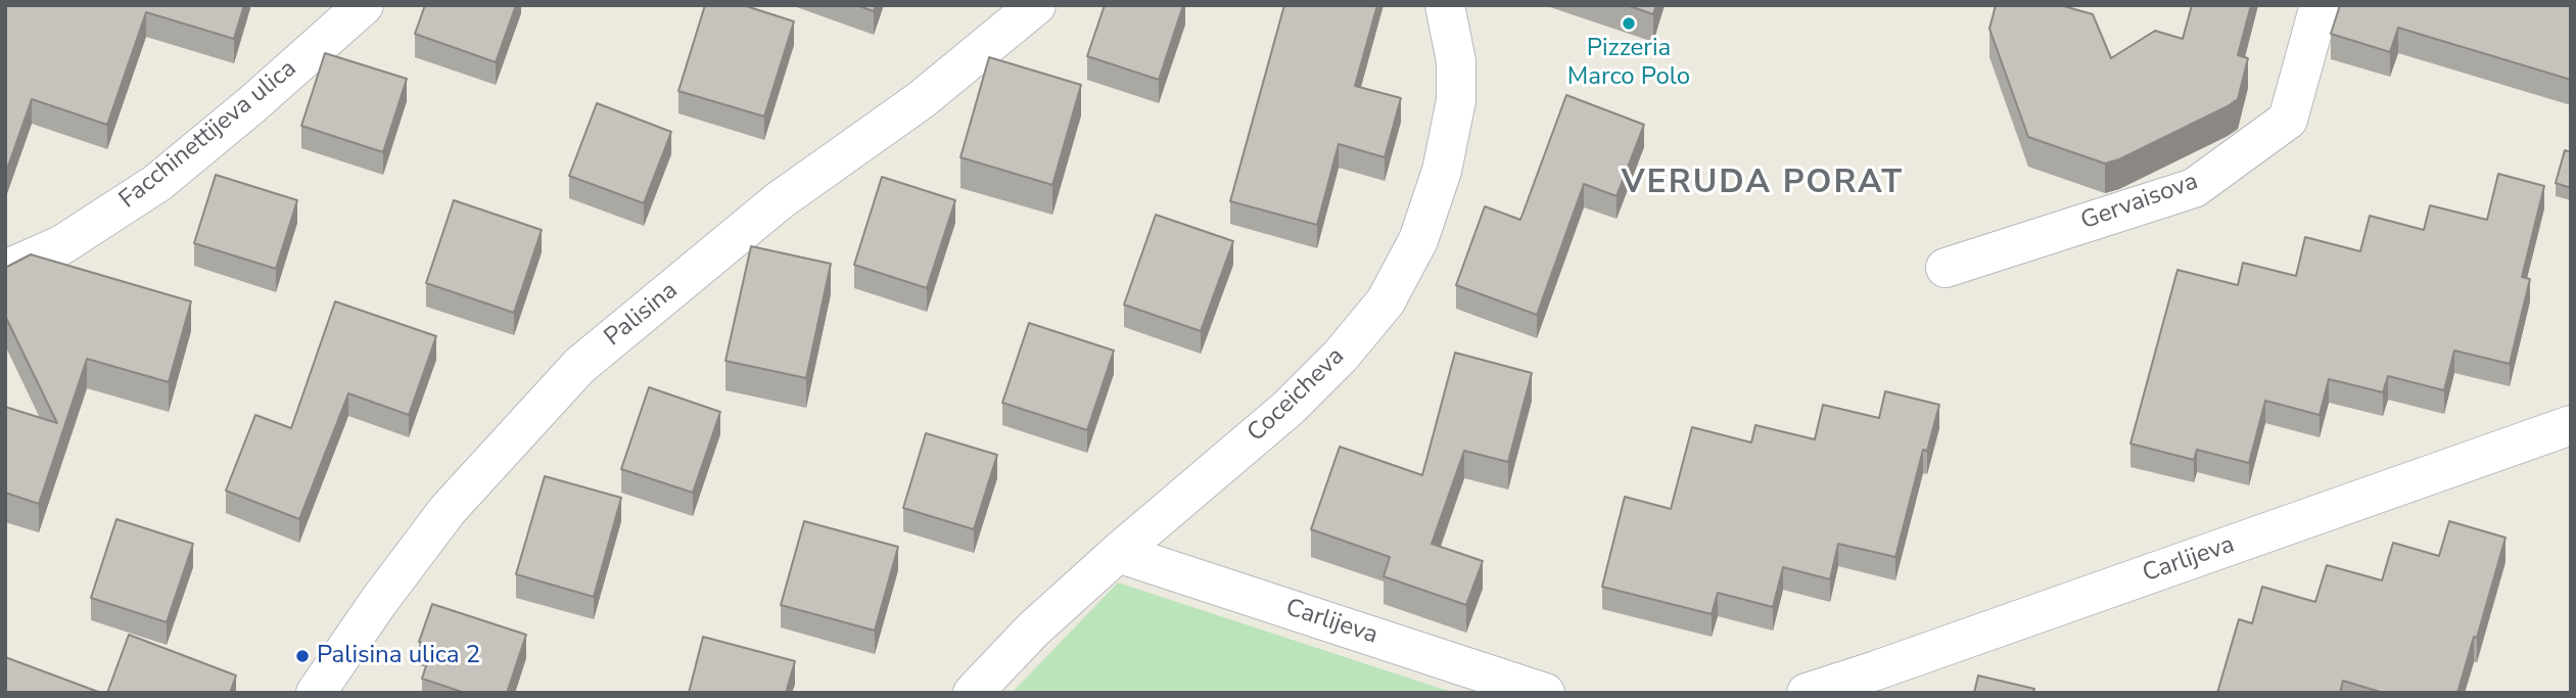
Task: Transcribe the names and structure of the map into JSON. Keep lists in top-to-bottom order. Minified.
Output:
{"streets":{"street":["Facchinettijeva ulica","Gervaisova","Palisina","Coceicheva","Carlijeva"]},"crossings":[["Coceicheva","Carlijeva"]],"districts":["VERUDA PORAT"],"places":["Pizzeria Marco Polo","Palisina ulica 2"]}
